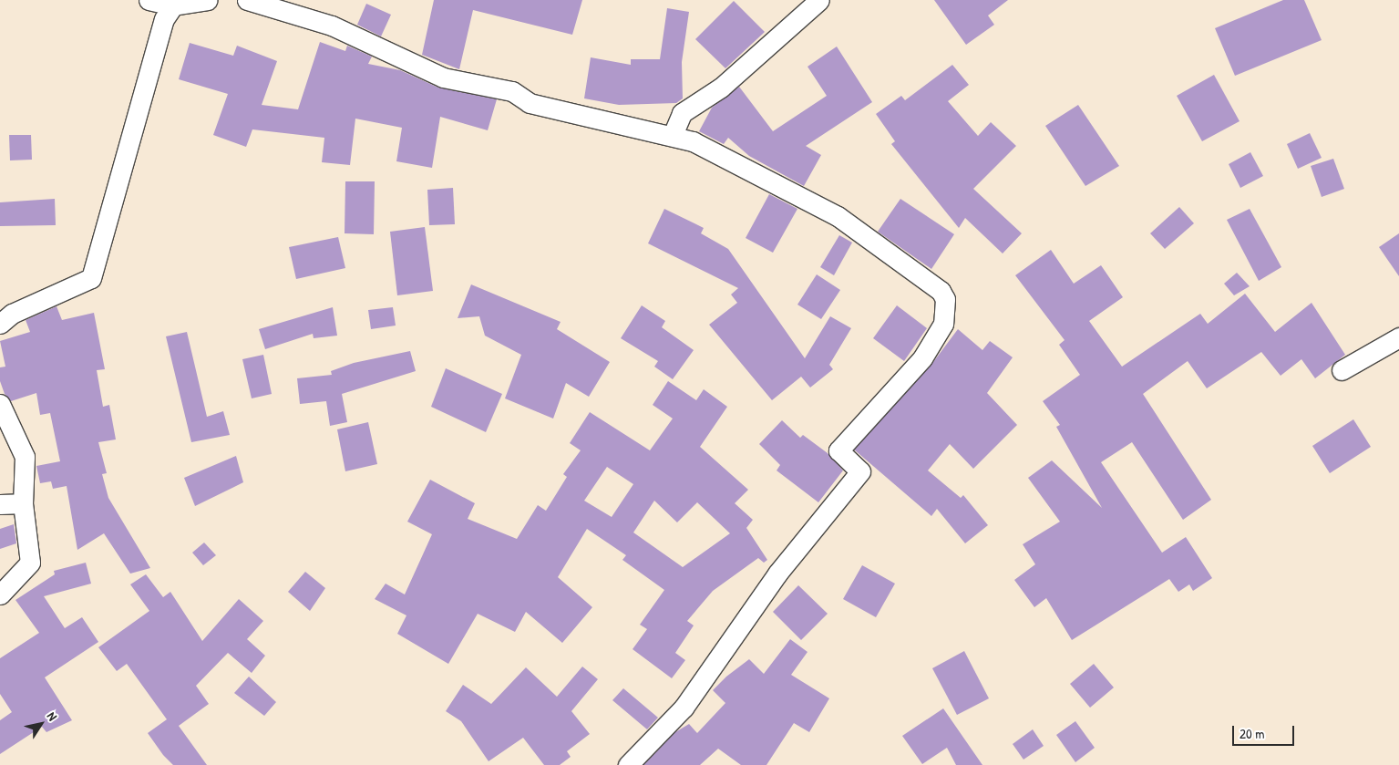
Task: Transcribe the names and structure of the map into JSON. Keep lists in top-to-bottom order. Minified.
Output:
{"scale_bar":"20 m","north":"top right"}
